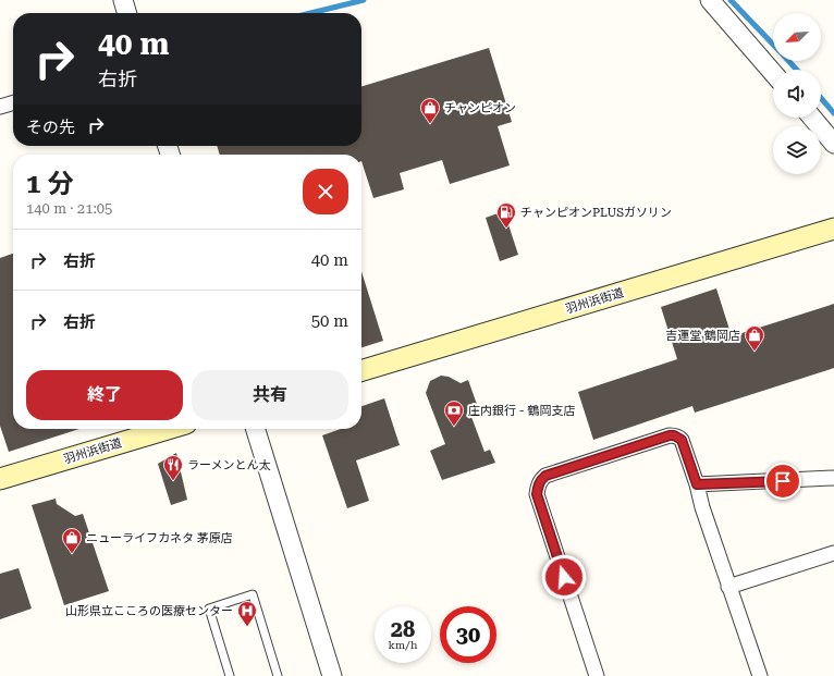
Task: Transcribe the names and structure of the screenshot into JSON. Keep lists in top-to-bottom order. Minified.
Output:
{"streets":{"main road":["羽州浜街道"]},"places":{"shop":["チャンピオン","吉運堂 鶴岡店","ニューライフカネタ 茅原店"],"fuel station":["チャンピオンPLUSガソリン"],"bank":["庄内銀行 - 鶴岡支店"],"restaurant":["ラーメンとん太"],"hospital":["山形県立こころの医療センター"]},"north":"bottom left","page":{"turn":["40 m","右折"],"then":"その先","heading":["1 分","140 m · 21:05"],"list":[{"name":"右折","value":"40 m"},{"name":"右折","value":"50 m"}],"buttons":["終了","共有"],"speed":"28 km/h","limit":"30"}}
